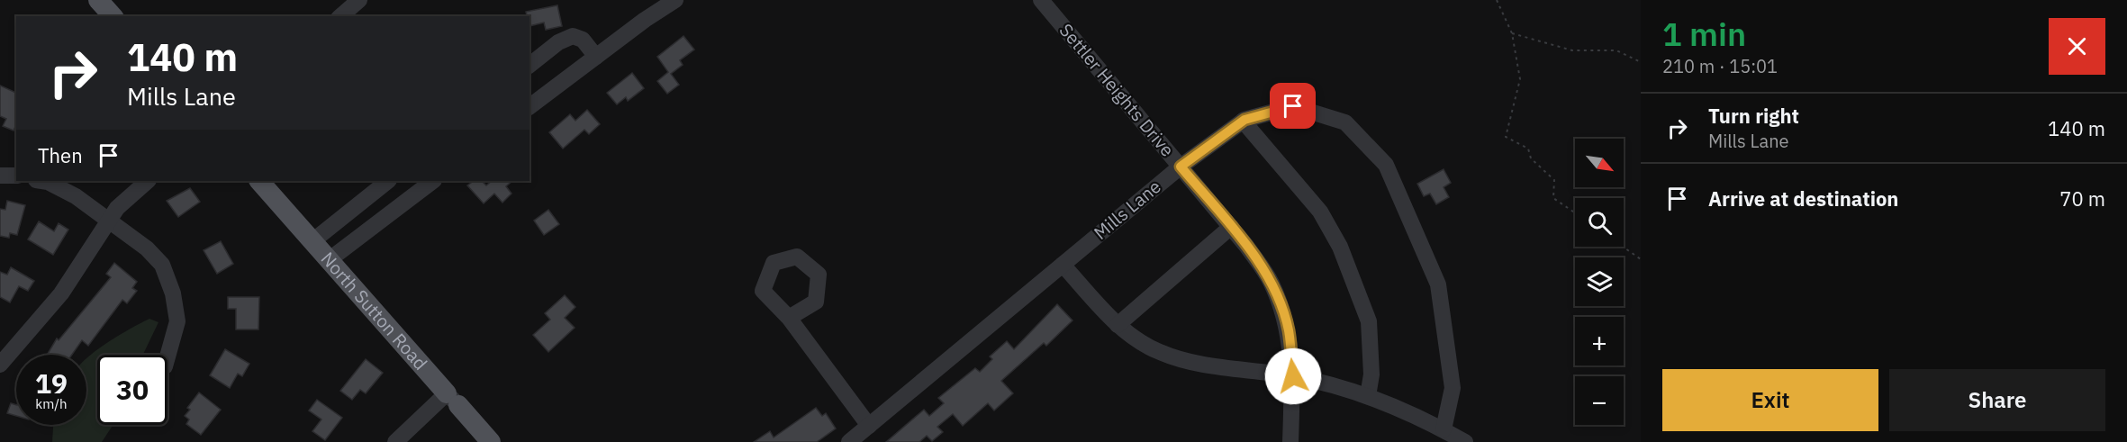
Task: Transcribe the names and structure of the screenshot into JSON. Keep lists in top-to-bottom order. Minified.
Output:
{"streets":{"main road":["North Sutton Road"],"street":["Settler Heights Drive","Mills Lane"]},"crossings":[["Settler Heights Drive","Mills Lane"]],"north":"bottom right","page":{"heading":["1 min","210 m · 15:01"],"turn":["140 m","Mills Lane"],"list":[{"name":"Turn right","note":"Mills Lane","value":"140 m"},{"name":"Arrive at destination","value":"70 m"}],"then":"Then","map_buttons":["+","−"],"speed":"19 km/h","limit":"30","buttons":["Exit","Share"]}}
